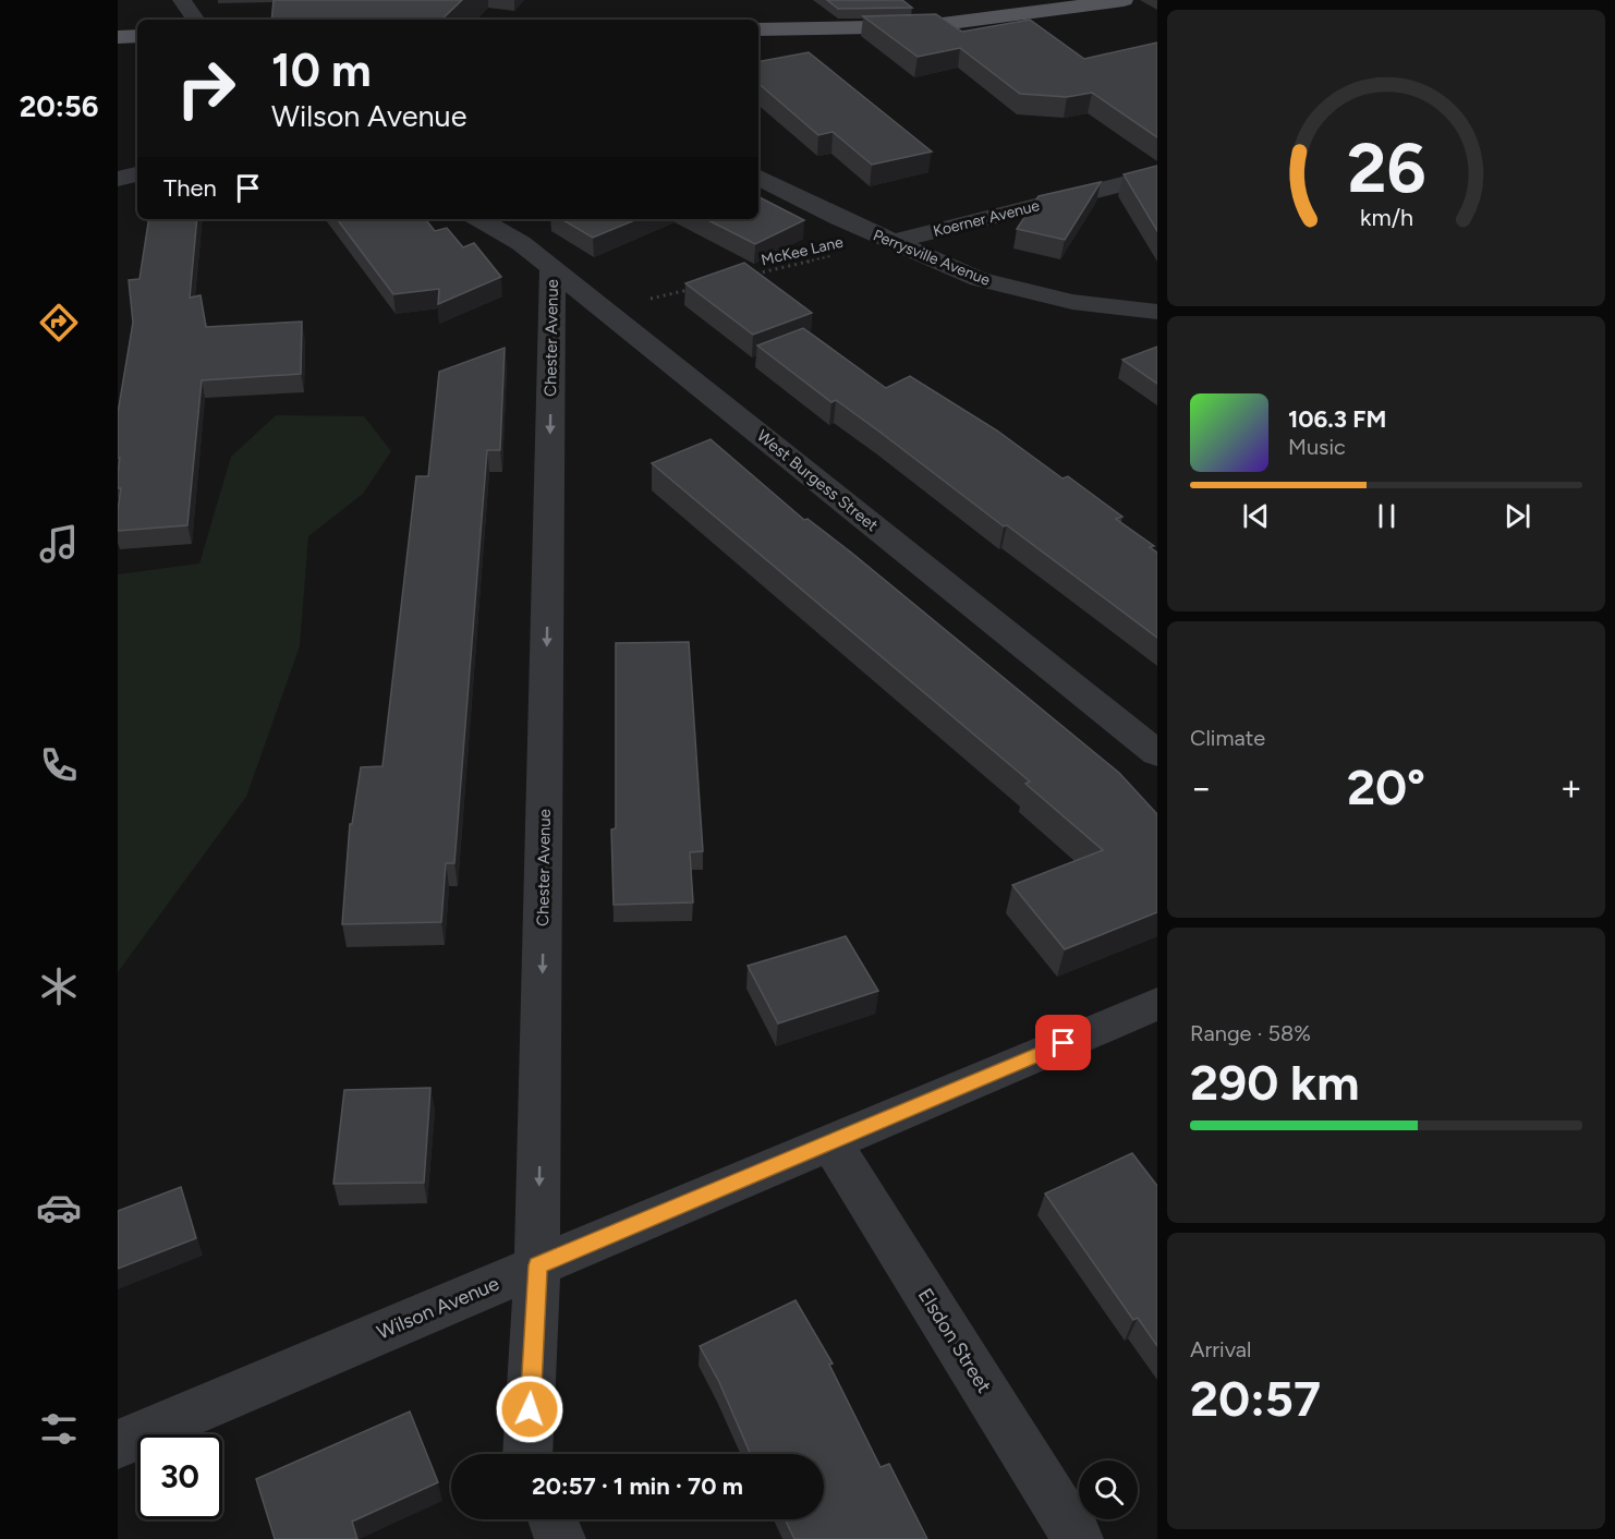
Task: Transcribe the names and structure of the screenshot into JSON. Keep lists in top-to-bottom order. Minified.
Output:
{"streets":{"street":["Koerner Avenue","Perrysville Avenue","Chester Avenue","West Burgess Street","Wilson Avenue","Elsdon Street"],"path":["McKee Lane"]},"crossings":[["Koerner Avenue","McKee Lane"],["Koerner Avenue","Perrysville Avenue"],["McKee Lane","Perrysville Avenue"],["Chester Avenue","West Burgess Street"],["Chester Avenue","Wilson Avenue"],["Wilson Avenue","Elsdon Street"]],"one_way":["Chester Avenue"],"page":{"tabs":"20:56","turn":["10 m","Wilson Avenue"],"then":"Then","song":["106.3 FM","Music"],"tile":["Climate",["Range · 58%","290 km"],["Arrival","20:57"]],"heat":["−","20°","+"],"limit":"30","trip":"20:57 · 1 min · 70 m","gauge":["26","km/h"]}}
